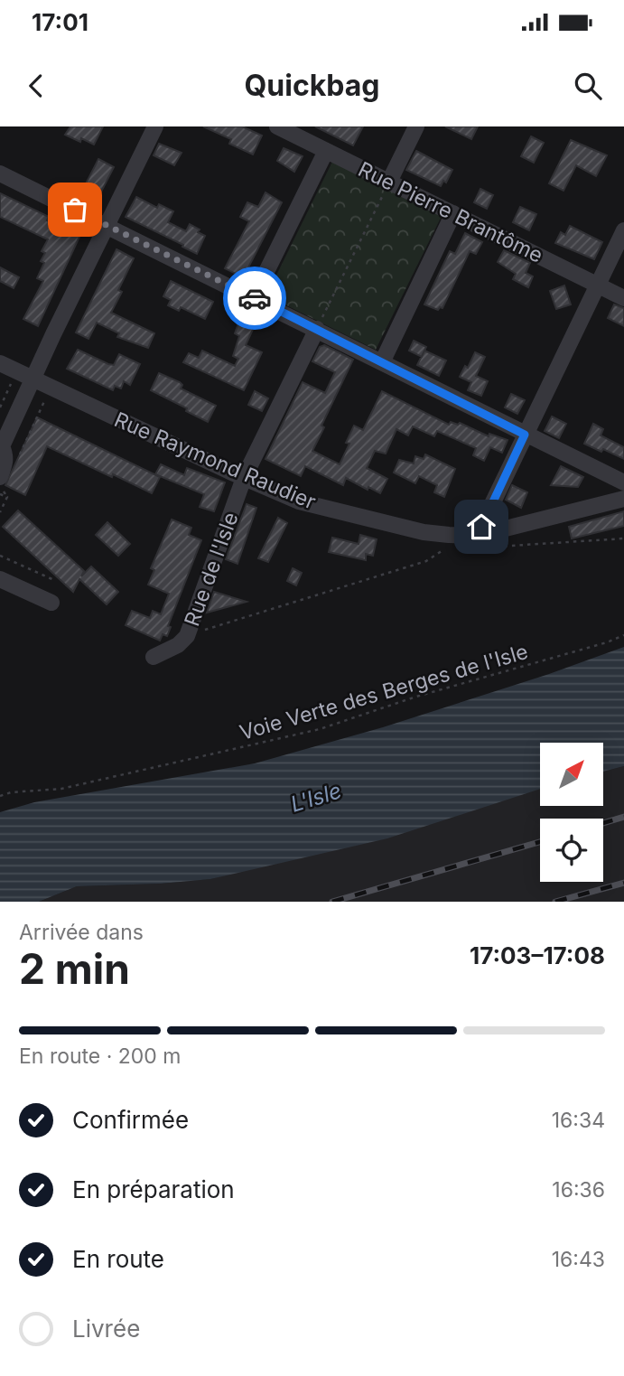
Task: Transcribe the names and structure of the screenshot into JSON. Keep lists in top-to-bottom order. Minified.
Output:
{"streets":{"street":["Rue Pierre Brantôme","Rue Raymond Raudier","Rue de l'Isle"],"path":["Voie Verte des Berges de l'Isle"]},"crossings":[["Rue Raymond Raudier","Rue de l'Isle"]],"water":["L'Isle"],"north":"top right","page":{"status":"17:01","header":"Quickbag","heading":["2 min","Arrivée dans","17:03–17:08"],"bar":"En route · 200 m","list":[["Confirmée","16:34"],["En préparation","16:36"],["En route","16:43"],"Livrée"]}}
